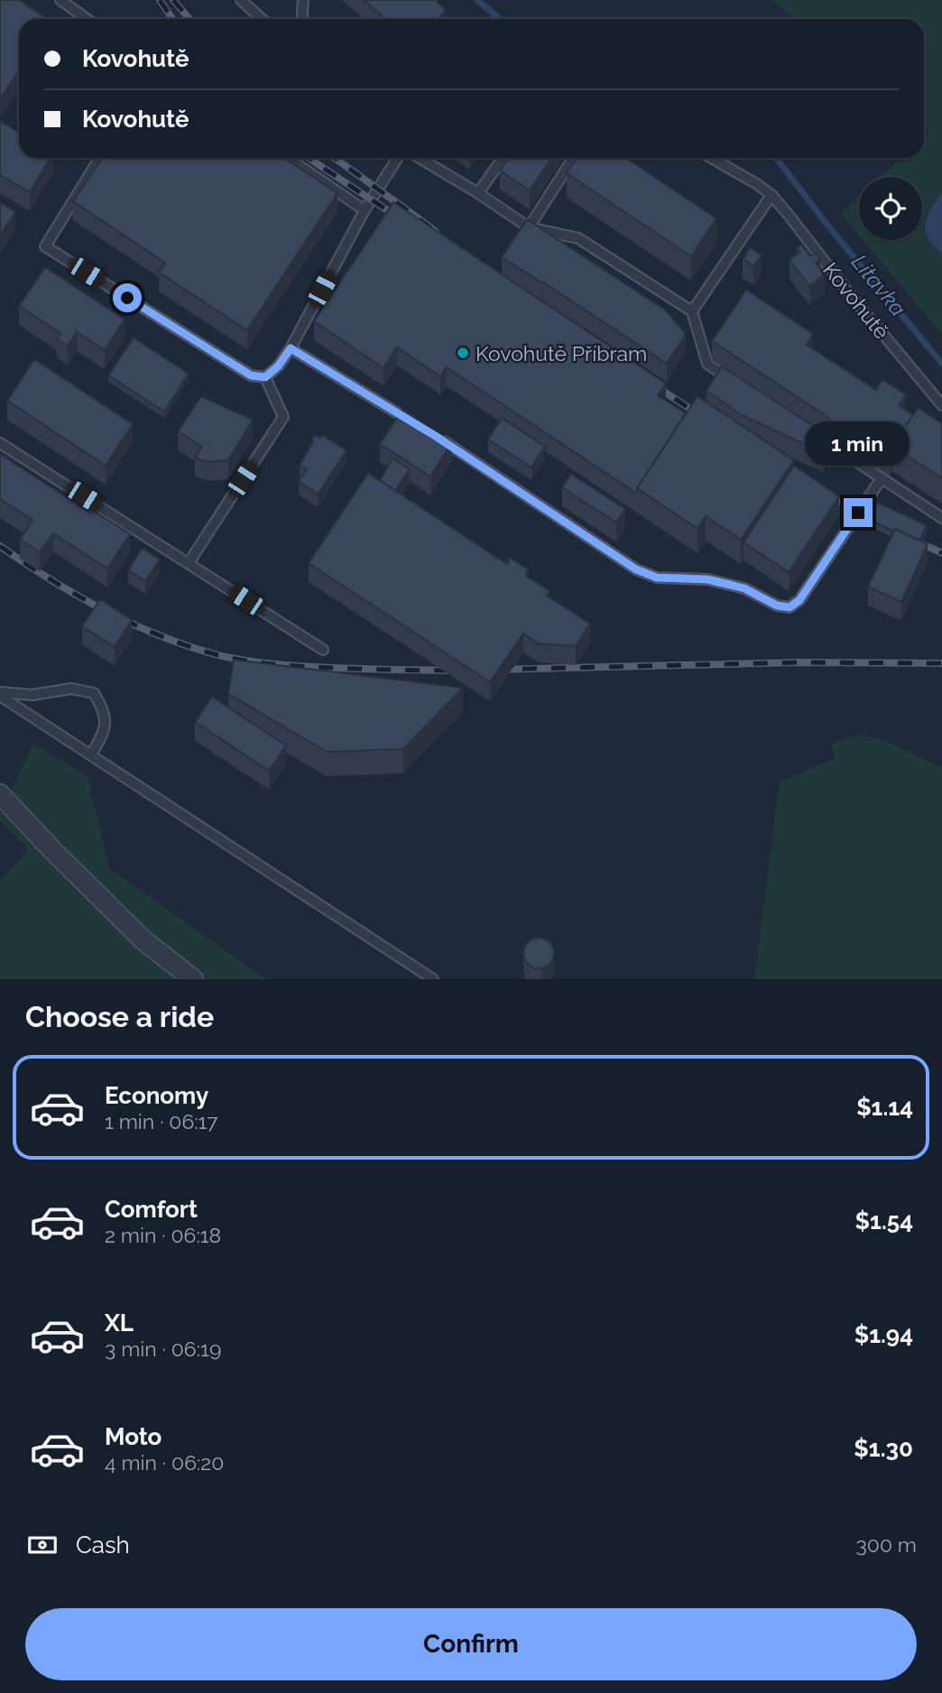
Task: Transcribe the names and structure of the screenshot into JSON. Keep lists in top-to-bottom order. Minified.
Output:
{"streets":{"lane":["Kovohutě"]},"water":["Litavka"],"places":["Kovohutě Příbram"],"page":{"banner":["Kovohutě","Kovohutě"],"bubble":"1 min","heading":"Choose a ride","list":[{"name":"Economy","note":"1 min · 06:17","value":"$1.14"},{"name":"Comfort","note":"2 min · 06:18","value":"$1.54"},{"name":"XL","note":"3 min · 06:19","value":"$1.94"},{"name":"Moto","note":"4 min · 06:20","value":"$1.30"}],"pay":["Cash","300 m"],"buttons":"Confirm"}}
